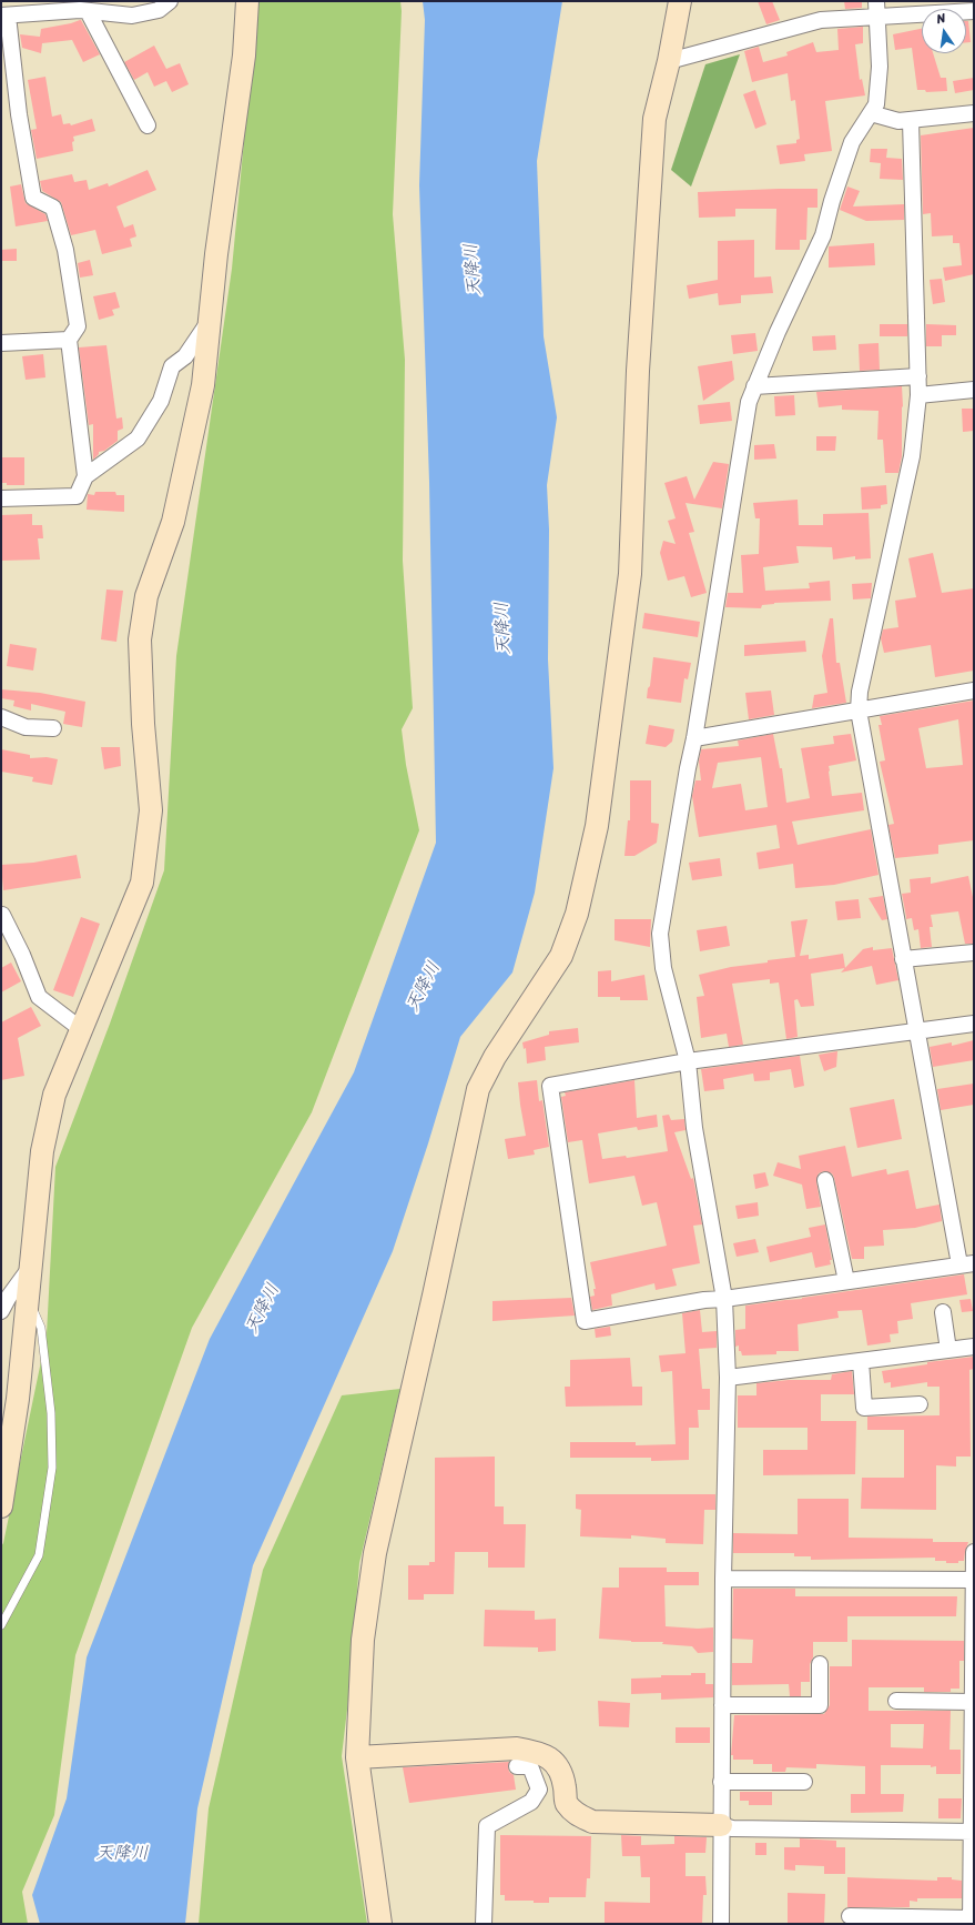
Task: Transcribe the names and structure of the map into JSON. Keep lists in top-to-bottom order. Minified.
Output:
{"water":["天降川"],"north":"top"}
